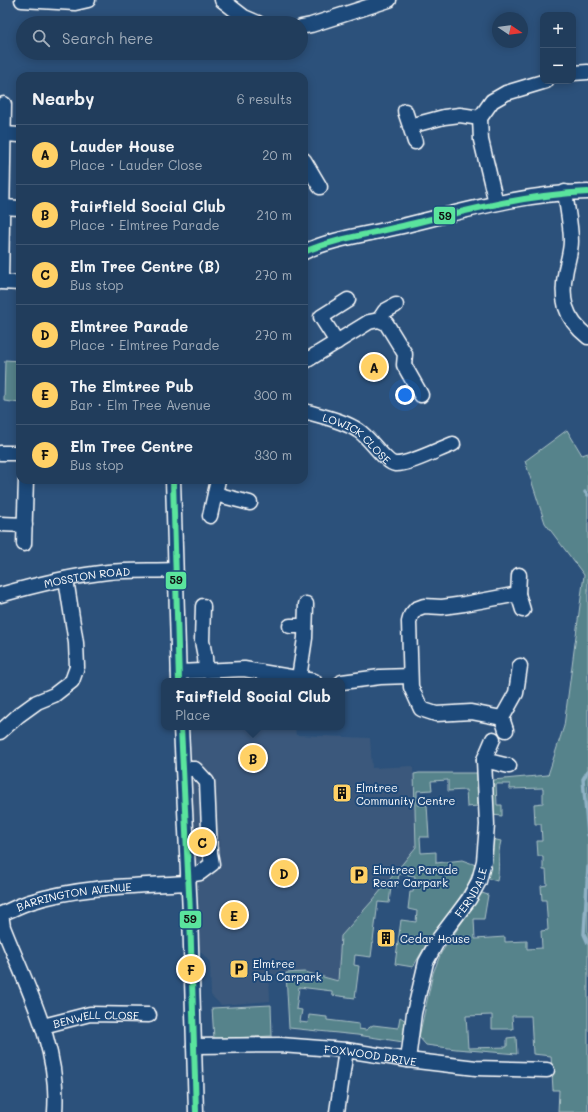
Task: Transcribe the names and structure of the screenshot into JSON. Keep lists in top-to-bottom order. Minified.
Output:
{"streets":{"street":["LOWICK CLOSE","MOSSTON ROAD","FERNDALE","BARRINGTON AVENUE","BENWELL CLOSE","FOXWOOD DRIVE"]},"crossings":[["FERNDALE","FOXWOOD DRIVE"],["BARRINGTON AVENUE","BENWELL CLOSE"]],"places":{"building":["Elmtree Community Centre","Cedar House"],"parking":["Elmtree Parade Rear Carpark","Elmtree Pub Carpark"]},"lines":["transit line 59"],"north":"right","page":{"map_buttons":["+","−"],"search":"Search here","heading":["Nearby","6 results"],"list":[{"mark":"A","name":"Lauder House","note":"Place · Lauder Close","value":"20 m"},{"mark":"B","name":"Fairfield Social Club","note":"Place · Elmtree Parade","value":"210 m"},{"mark":"C","name":"Elm Tree Centre (B)","note":"Bus stop","value":"270 m"},{"mark":"D","name":"Elmtree Parade","note":"Place · Elmtree Parade","value":"270 m"},{"mark":"E","name":"The Elmtree Pub","note":"Bar · Elm Tree Avenue","value":"300 m"},{"mark":"F","name":"Elm Tree Centre","note":"Bus stop","value":"330 m"}],"pins":["A","B","C","D","E","F"],"popup":["Fairfield Social Club","Place"]}}
